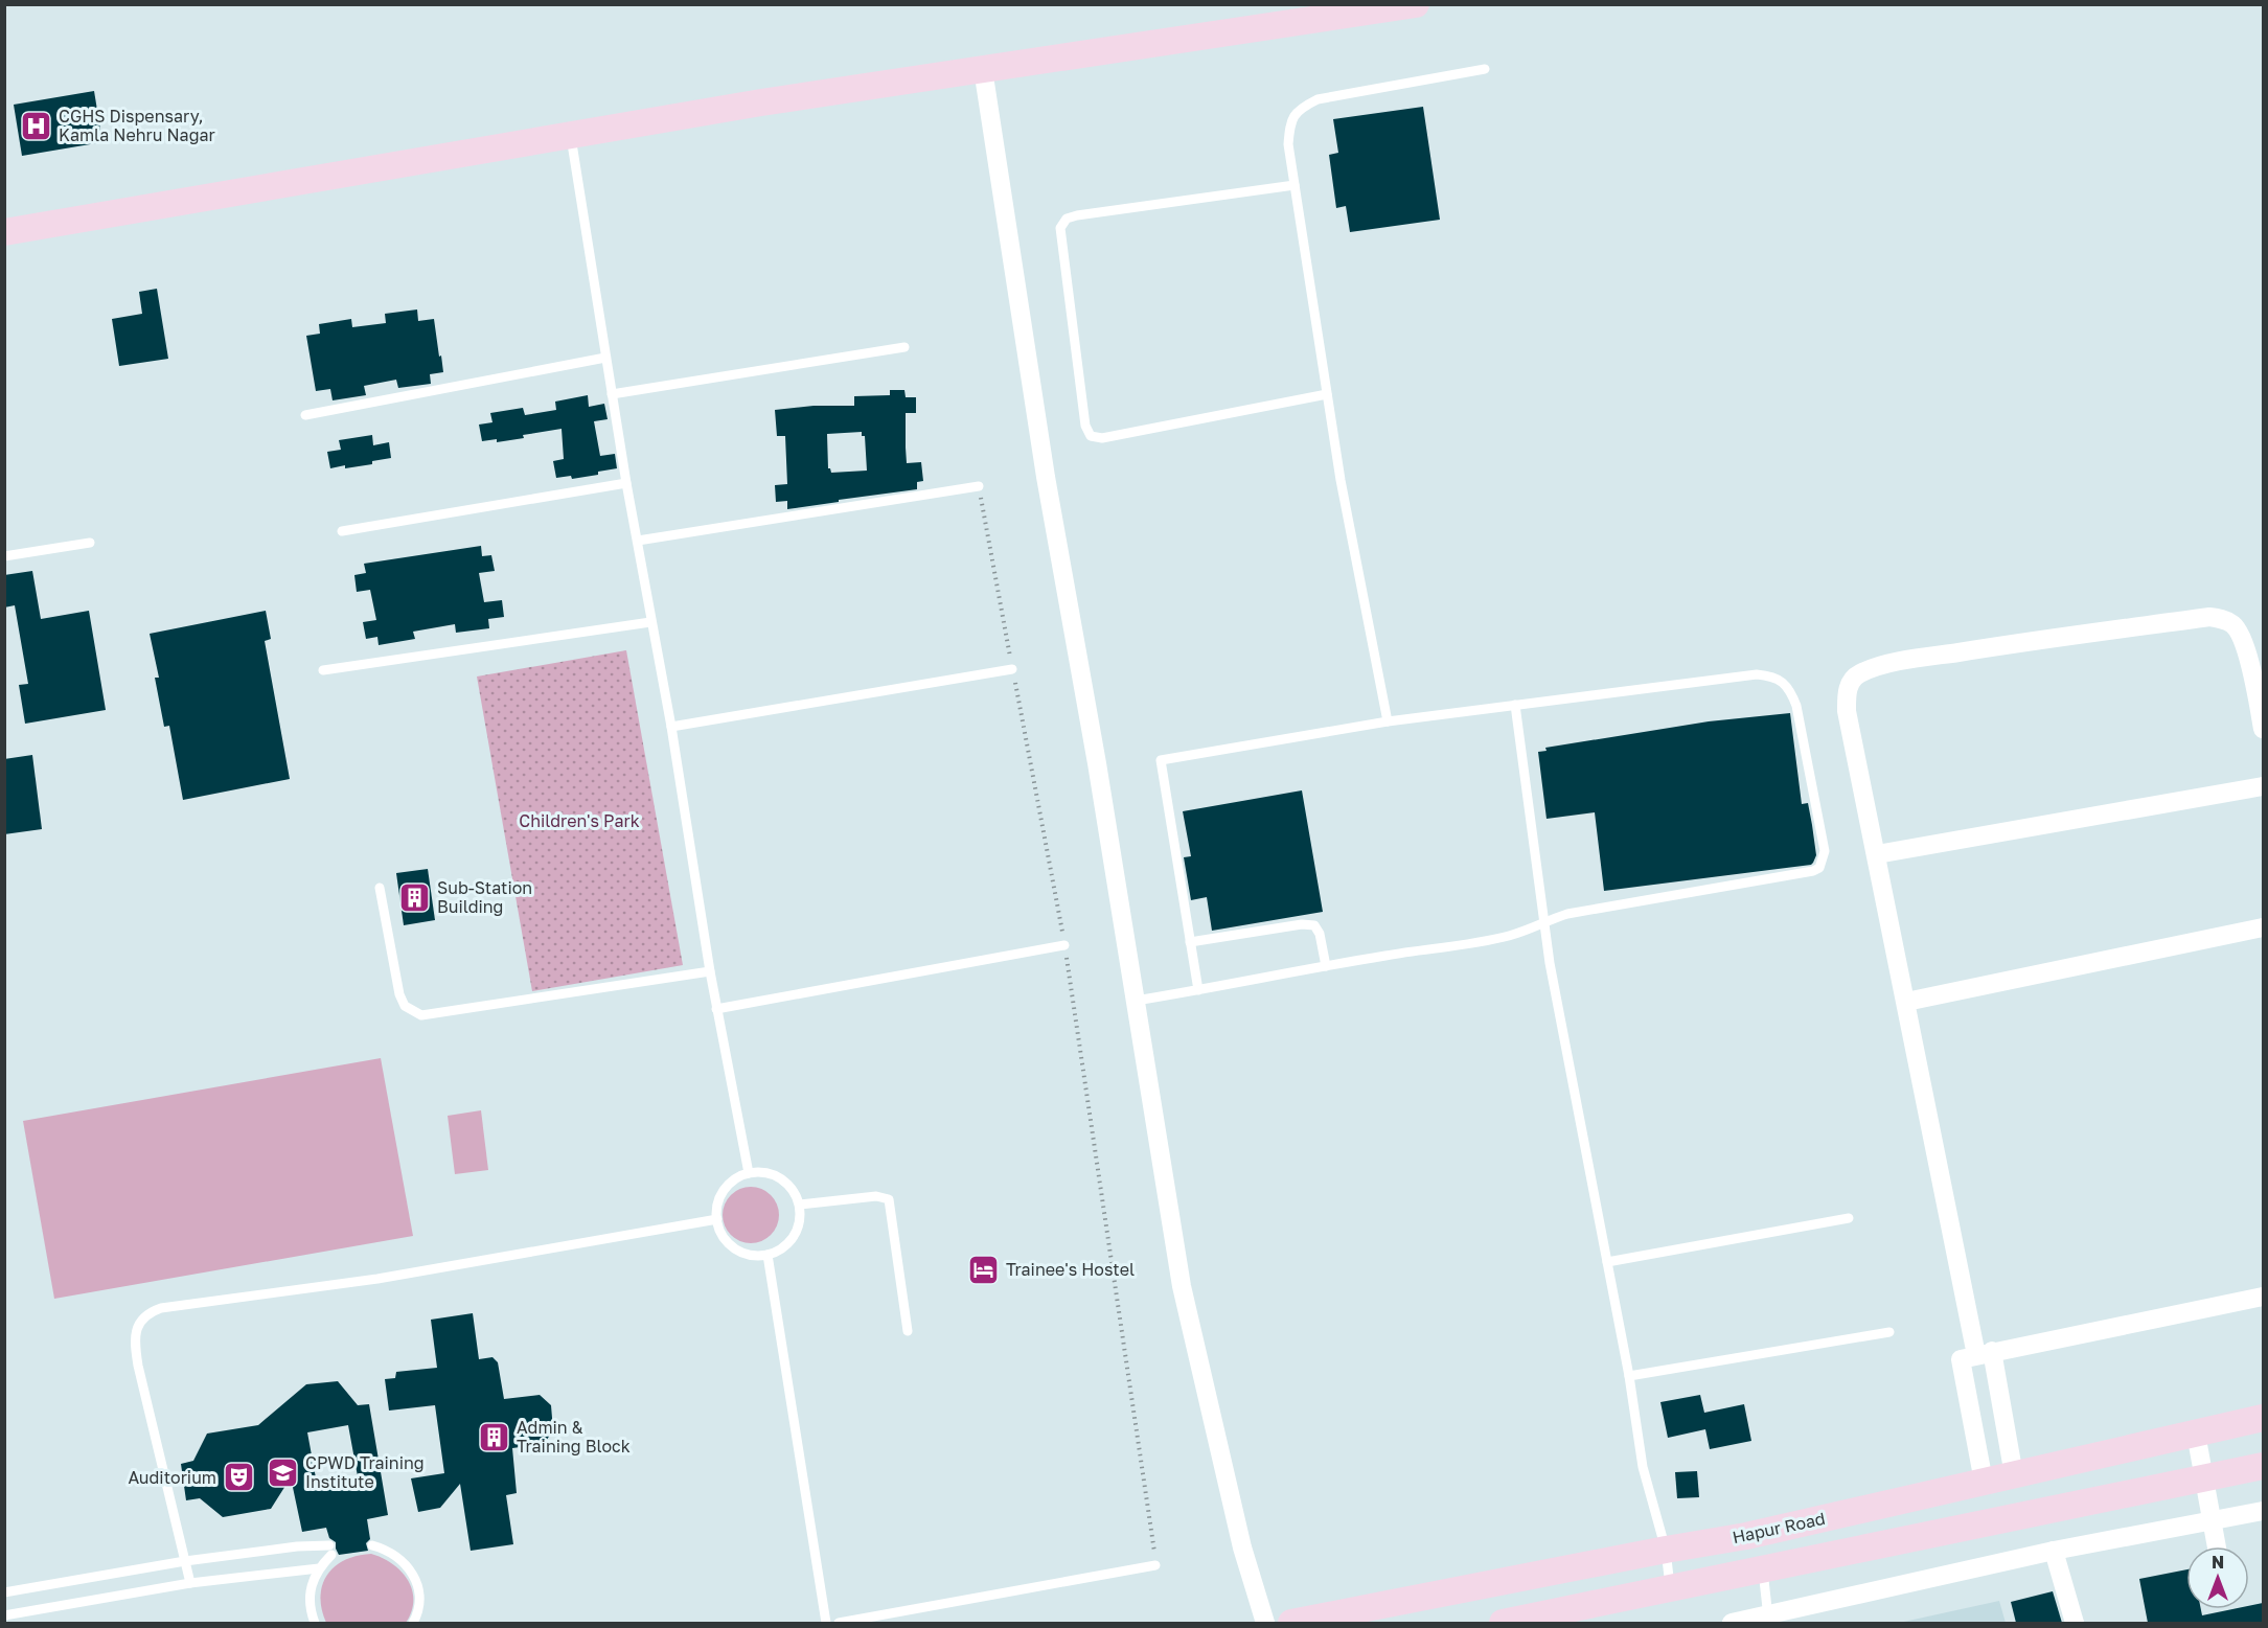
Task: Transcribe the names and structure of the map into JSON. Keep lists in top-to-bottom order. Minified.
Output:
{"streets":{"main road":["Hapur Road"]},"parks":["Children's Park"],"places":{"hospital":["CGHS Dispensary, Kamla Nehru Nagar"],"building":["Sub-Station Building","Admin & Training Block"],"hotel":["Trainee's Hostel"],"school or university":["CPWD Training Institute"],"theatre":["Auditorium"]},"north":"top"}
